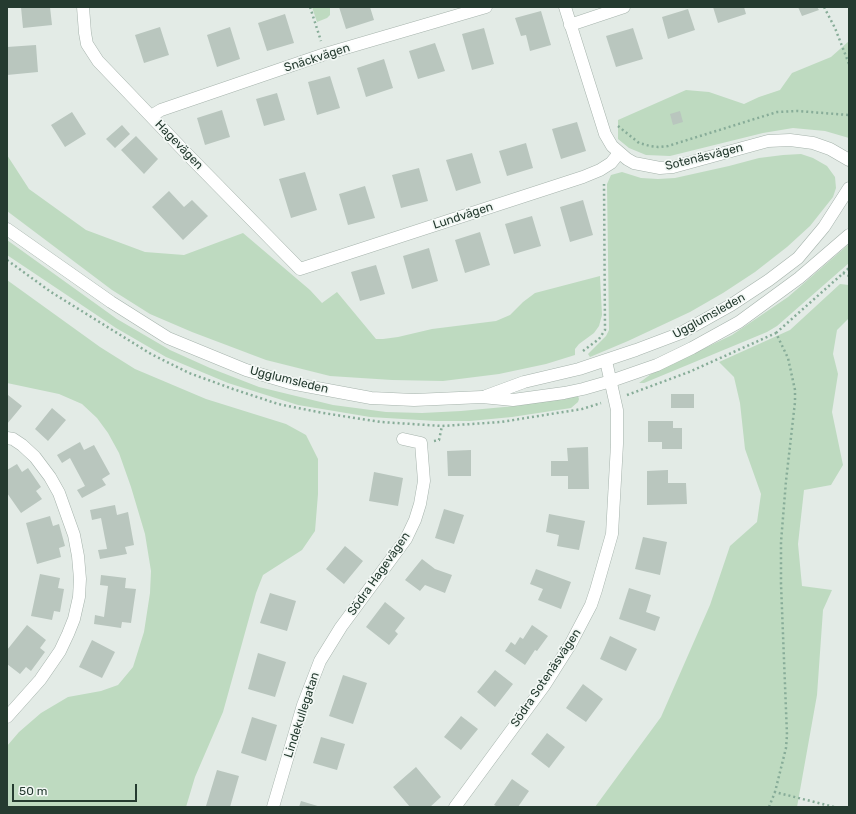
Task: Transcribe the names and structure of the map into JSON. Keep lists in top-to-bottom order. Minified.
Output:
{"streets":{"street":["Snäckvägen","Hagevägen","Sotenäsvägen","Lundvägen","Ugglumsleden","Södra Hagevägen","Södra Sotenäsvägen","Lindekullegatan"]},"crossings":[["Snäckvägen","Hagevägen"],["Hagevägen","Lundvägen"],["Sotenäsvägen","Lundvägen"],["Ugglumsleden","Södra Sotenäsvägen"],["Södra Hagevägen","Lindekullegatan"]],"scale_bar":"50 m"}
